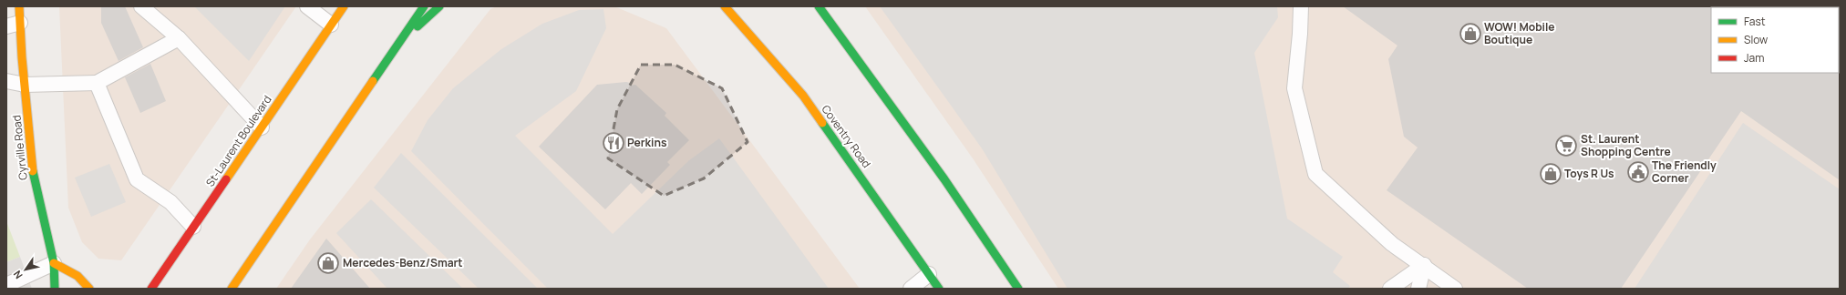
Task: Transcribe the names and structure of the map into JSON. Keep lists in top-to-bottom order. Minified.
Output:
{"streets":{"main road":["Coventry Road","St-Laurent Boulevard","Cyrville Road"]},"places":{"shop":["WOW! Mobile Boutique","Toys R Us","Mercedes-Benz/Smart"],"restaurant":["Perkins"],"supermarket":["St. Laurent Shopping Centre"],"public building":["The Friendly Corner"]},"legend":["Fast","Slow","Jam"],"north":"bottom left"}
